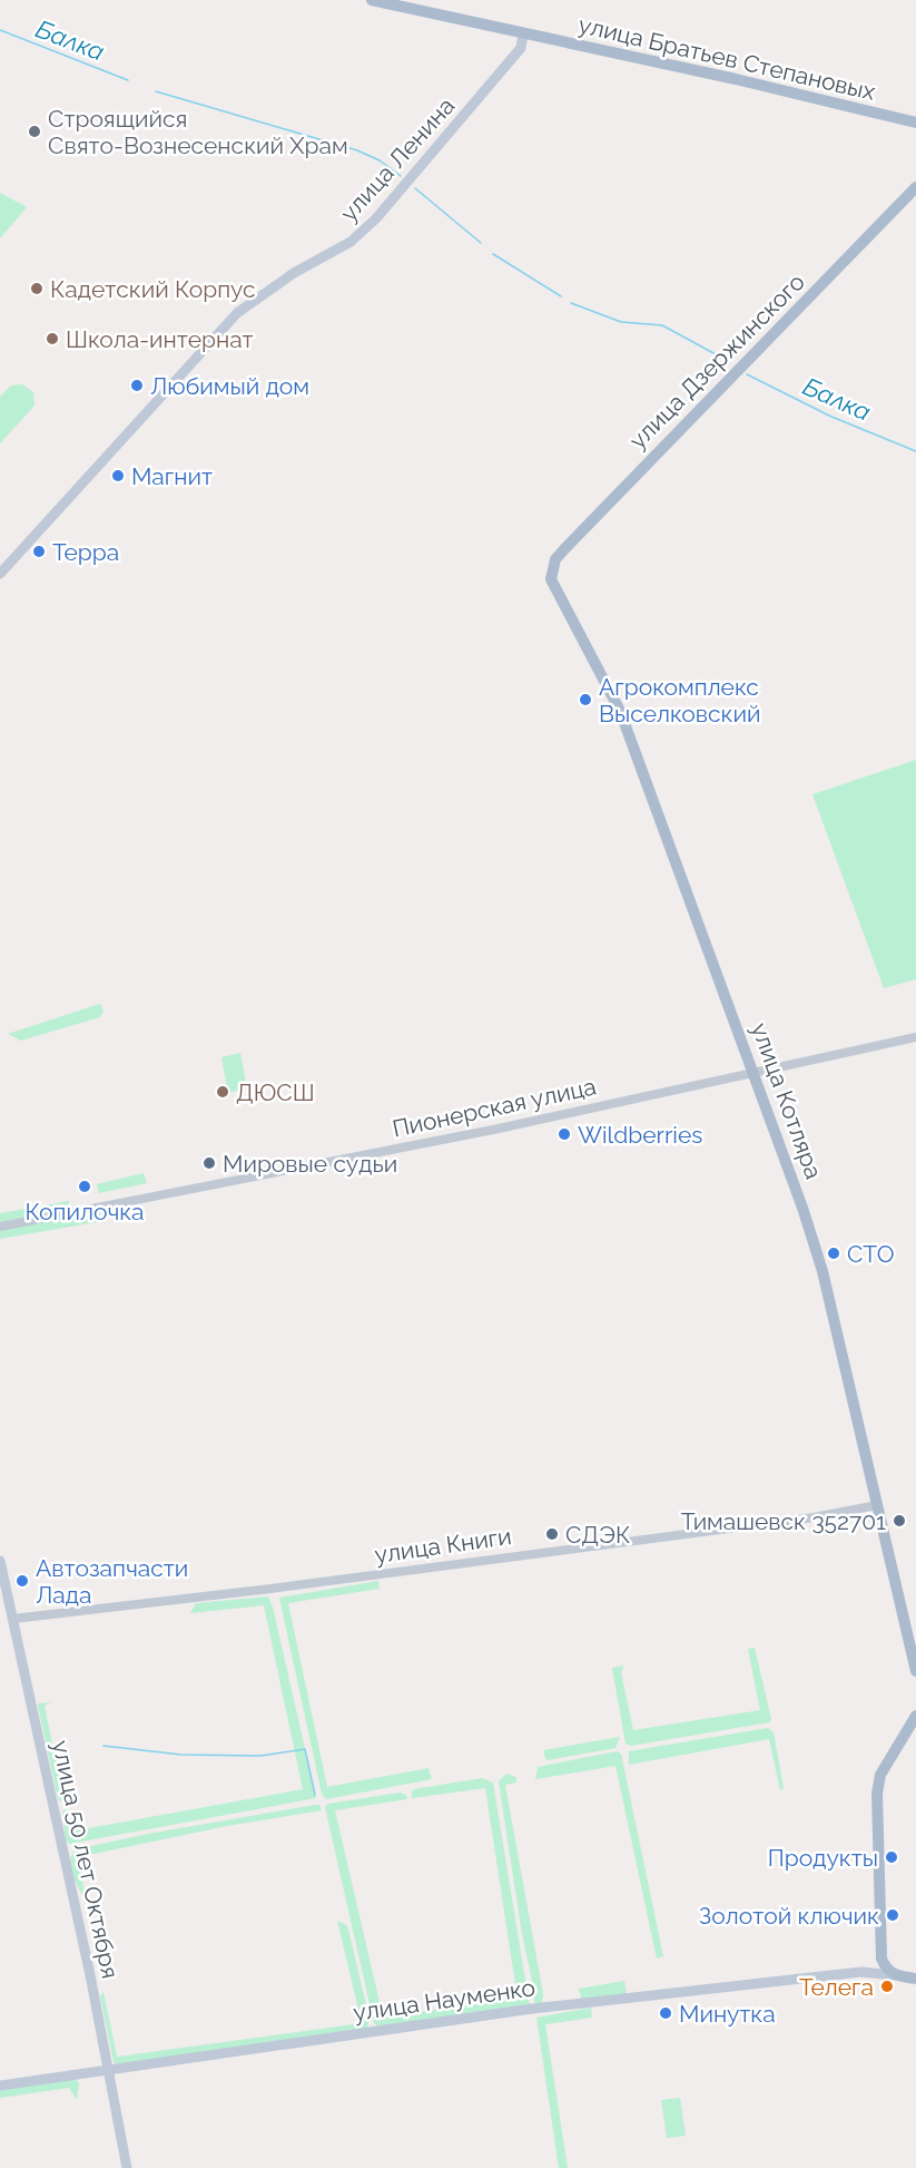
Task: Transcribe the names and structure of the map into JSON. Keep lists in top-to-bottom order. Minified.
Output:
{"streets":{"main road":["улица Братьев Степановых","улица Ленина","улица Дзержинского","улица Котляра","улица 50 лет Октября","улица Науменко"],"street":["Пионерская улица","улица Книги"]},"crossings":[["улица Братьев Степановых","улица Ленина"],["улица Дзержинского","улица Котляра"],["улица Котляра","Пионерская улица"],["улица Котляра","улица Книги"],["улица Книги","улица 50 лет Октября"],["улица 50 лет Октября","улица Науменко"]],"water":["Балка"],"places":["Строящийся Свято-Вознесенский Храм","Кадетский Корпус","Школа-интернат","Любимый дом","Магнит","Терра","Агрокомплекс Выселковский","ДЮСШ","Wildberries","Мировые судьи","Копилочка","СТО","Тимашевск 352701","СДЭК","Автозапчасти Лада","Продукты","Золотой ключик","Телега","Минутка"]}
